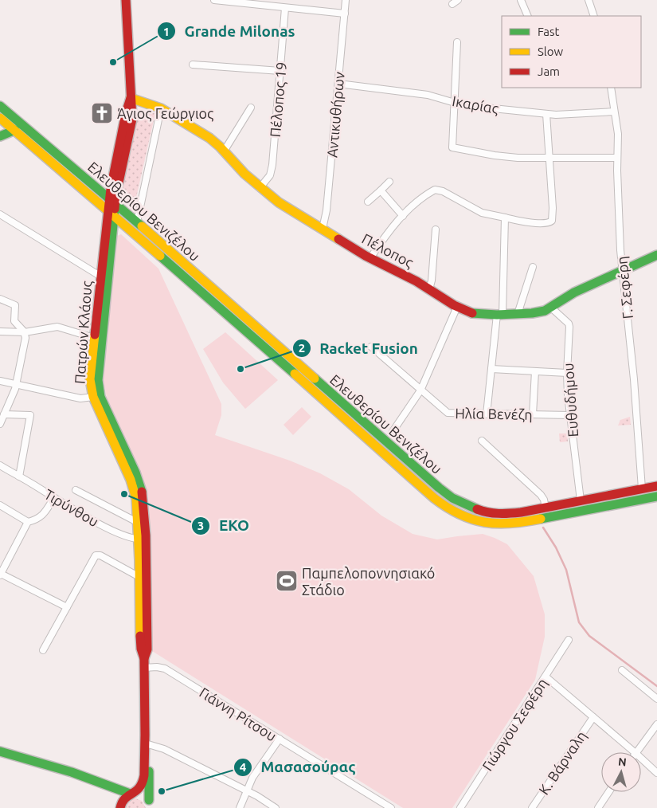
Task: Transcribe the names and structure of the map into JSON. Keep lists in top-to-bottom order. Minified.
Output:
{"streets":{"main road":["Ελευθερίου Βενιζέλου","Πέλοπος","Πατρών Κλάους"],"street":["Πέλοπος 19","Ικαρίας","Αντικυθήρων","Γ. Σεφέρη","Ευθυδήμου","Ηλία Βενέζη","Τιρύνθου","Γιάννη Ρίτσου","Γιώργου Σεφέρη","Κ. Βάρναλη"]},"crossings":[["Πέλοπος 19","Πέλοπος"],["Ικαρίας","Αντικυθήρων"],["Ικαρίας","Γ. Σεφέρη"],["Αντικυθήρων","Πέλοπος"],["Ελευθερίου Βενιζέλου","Γ. Σεφέρη"],["Ελευθερίου Βενιζέλου","Πατρών Κλάους"],["Ελευθερίου Βενιζέλου","Ευθυδήμου"],["Πέλοπος","Γ. Σεφέρη"],["Πέλοπος","Πατρών Κλάους"],["Πέλοπος","Ευθυδήμου"],["Πατρών Κλάους","Τιρύνθου"],["Πατρών Κλάους","Γιάννη Ρίτσου"],["Ευθυδήμου","Ηλία Βενέζη"]],"places":{"other":["Grande Milonas","Racket Fusion","EKO","Μασασούρας"],"church":["Άγιος Γεώργιος"],"sports":["Παμπελοποννησιακό Στάδιο"]},"legend":["Fast","Slow","Jam"],"north":"top"}
